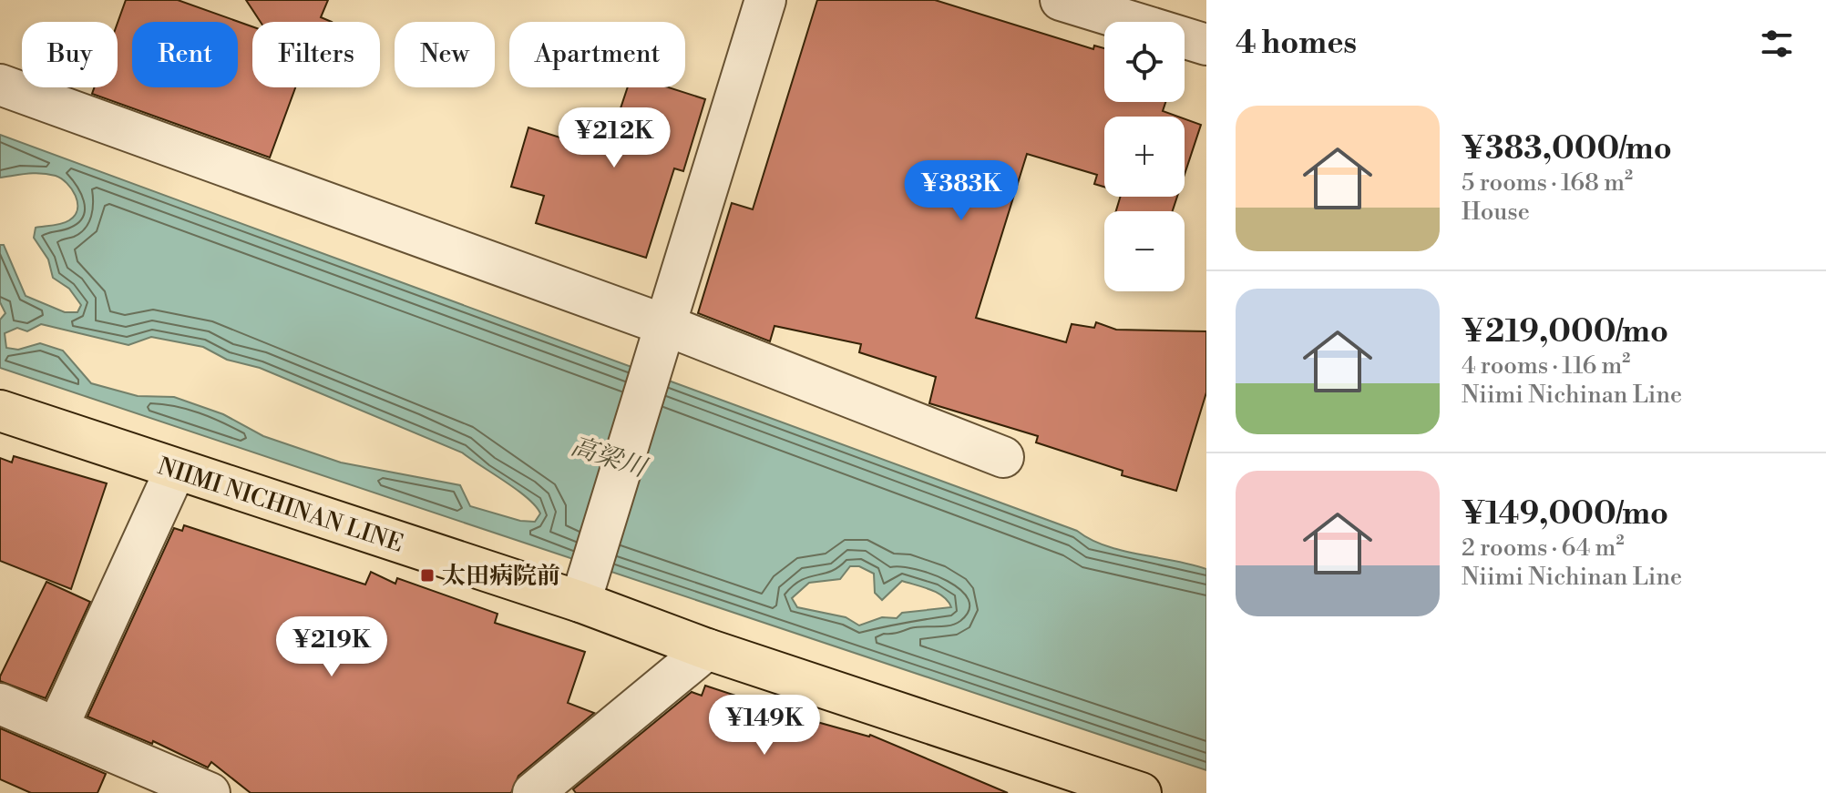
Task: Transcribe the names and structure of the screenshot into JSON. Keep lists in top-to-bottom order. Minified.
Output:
{"streets":{"main road":["NIIMI NICHINAN LINE"]},"water":["高梁川"],"places":{"transit":["太田病院前"]},"page":{"heading":"4 homes","map_buttons":["+","−"],"chip":["Buy","Rent","Filters","New","Apartment"],"list":[{"name":"¥383,000/mo","note":"5 rooms · 168 m² · House"},{"name":"¥219,000/mo","note":"4 rooms · 116 m² · Niimi Nichinan Line"},{"name":"¥149,000/mo","note":"2 rooms · 64 m² · Niimi Nichinan Line"}],"price":["¥212K","¥383K","¥219K","¥149K"]}}
